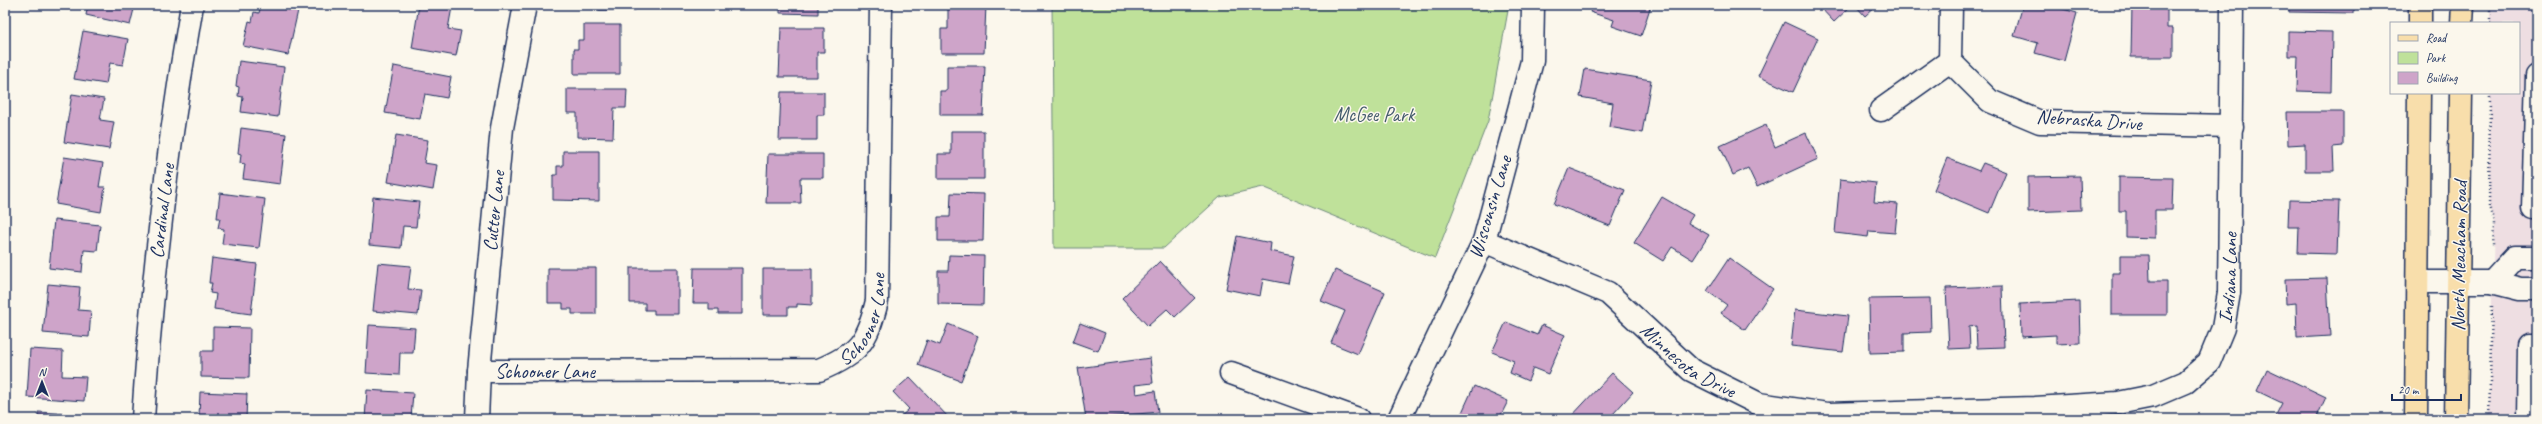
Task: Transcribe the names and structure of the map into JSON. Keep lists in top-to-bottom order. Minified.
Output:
{"streets":{"main road":["North Meacham Road"],"street":["Nebraska Drive","Wisconsin Lane","Cardinal Lane","Cutter Lane","Indiana Lane","Schooner Lane","Minnesota Drive"]},"crossings":[["Nebraska Drive","Indiana Lane"],["Wisconsin Lane","Minnesota Drive"],["Cutter Lane","Schooner Lane"],["Indiana Lane","Minnesota Drive"]],"parks":["McGee Park"],"legend":["Road","Park","Building"],"scale_bar":"20 m","north":"top"}
